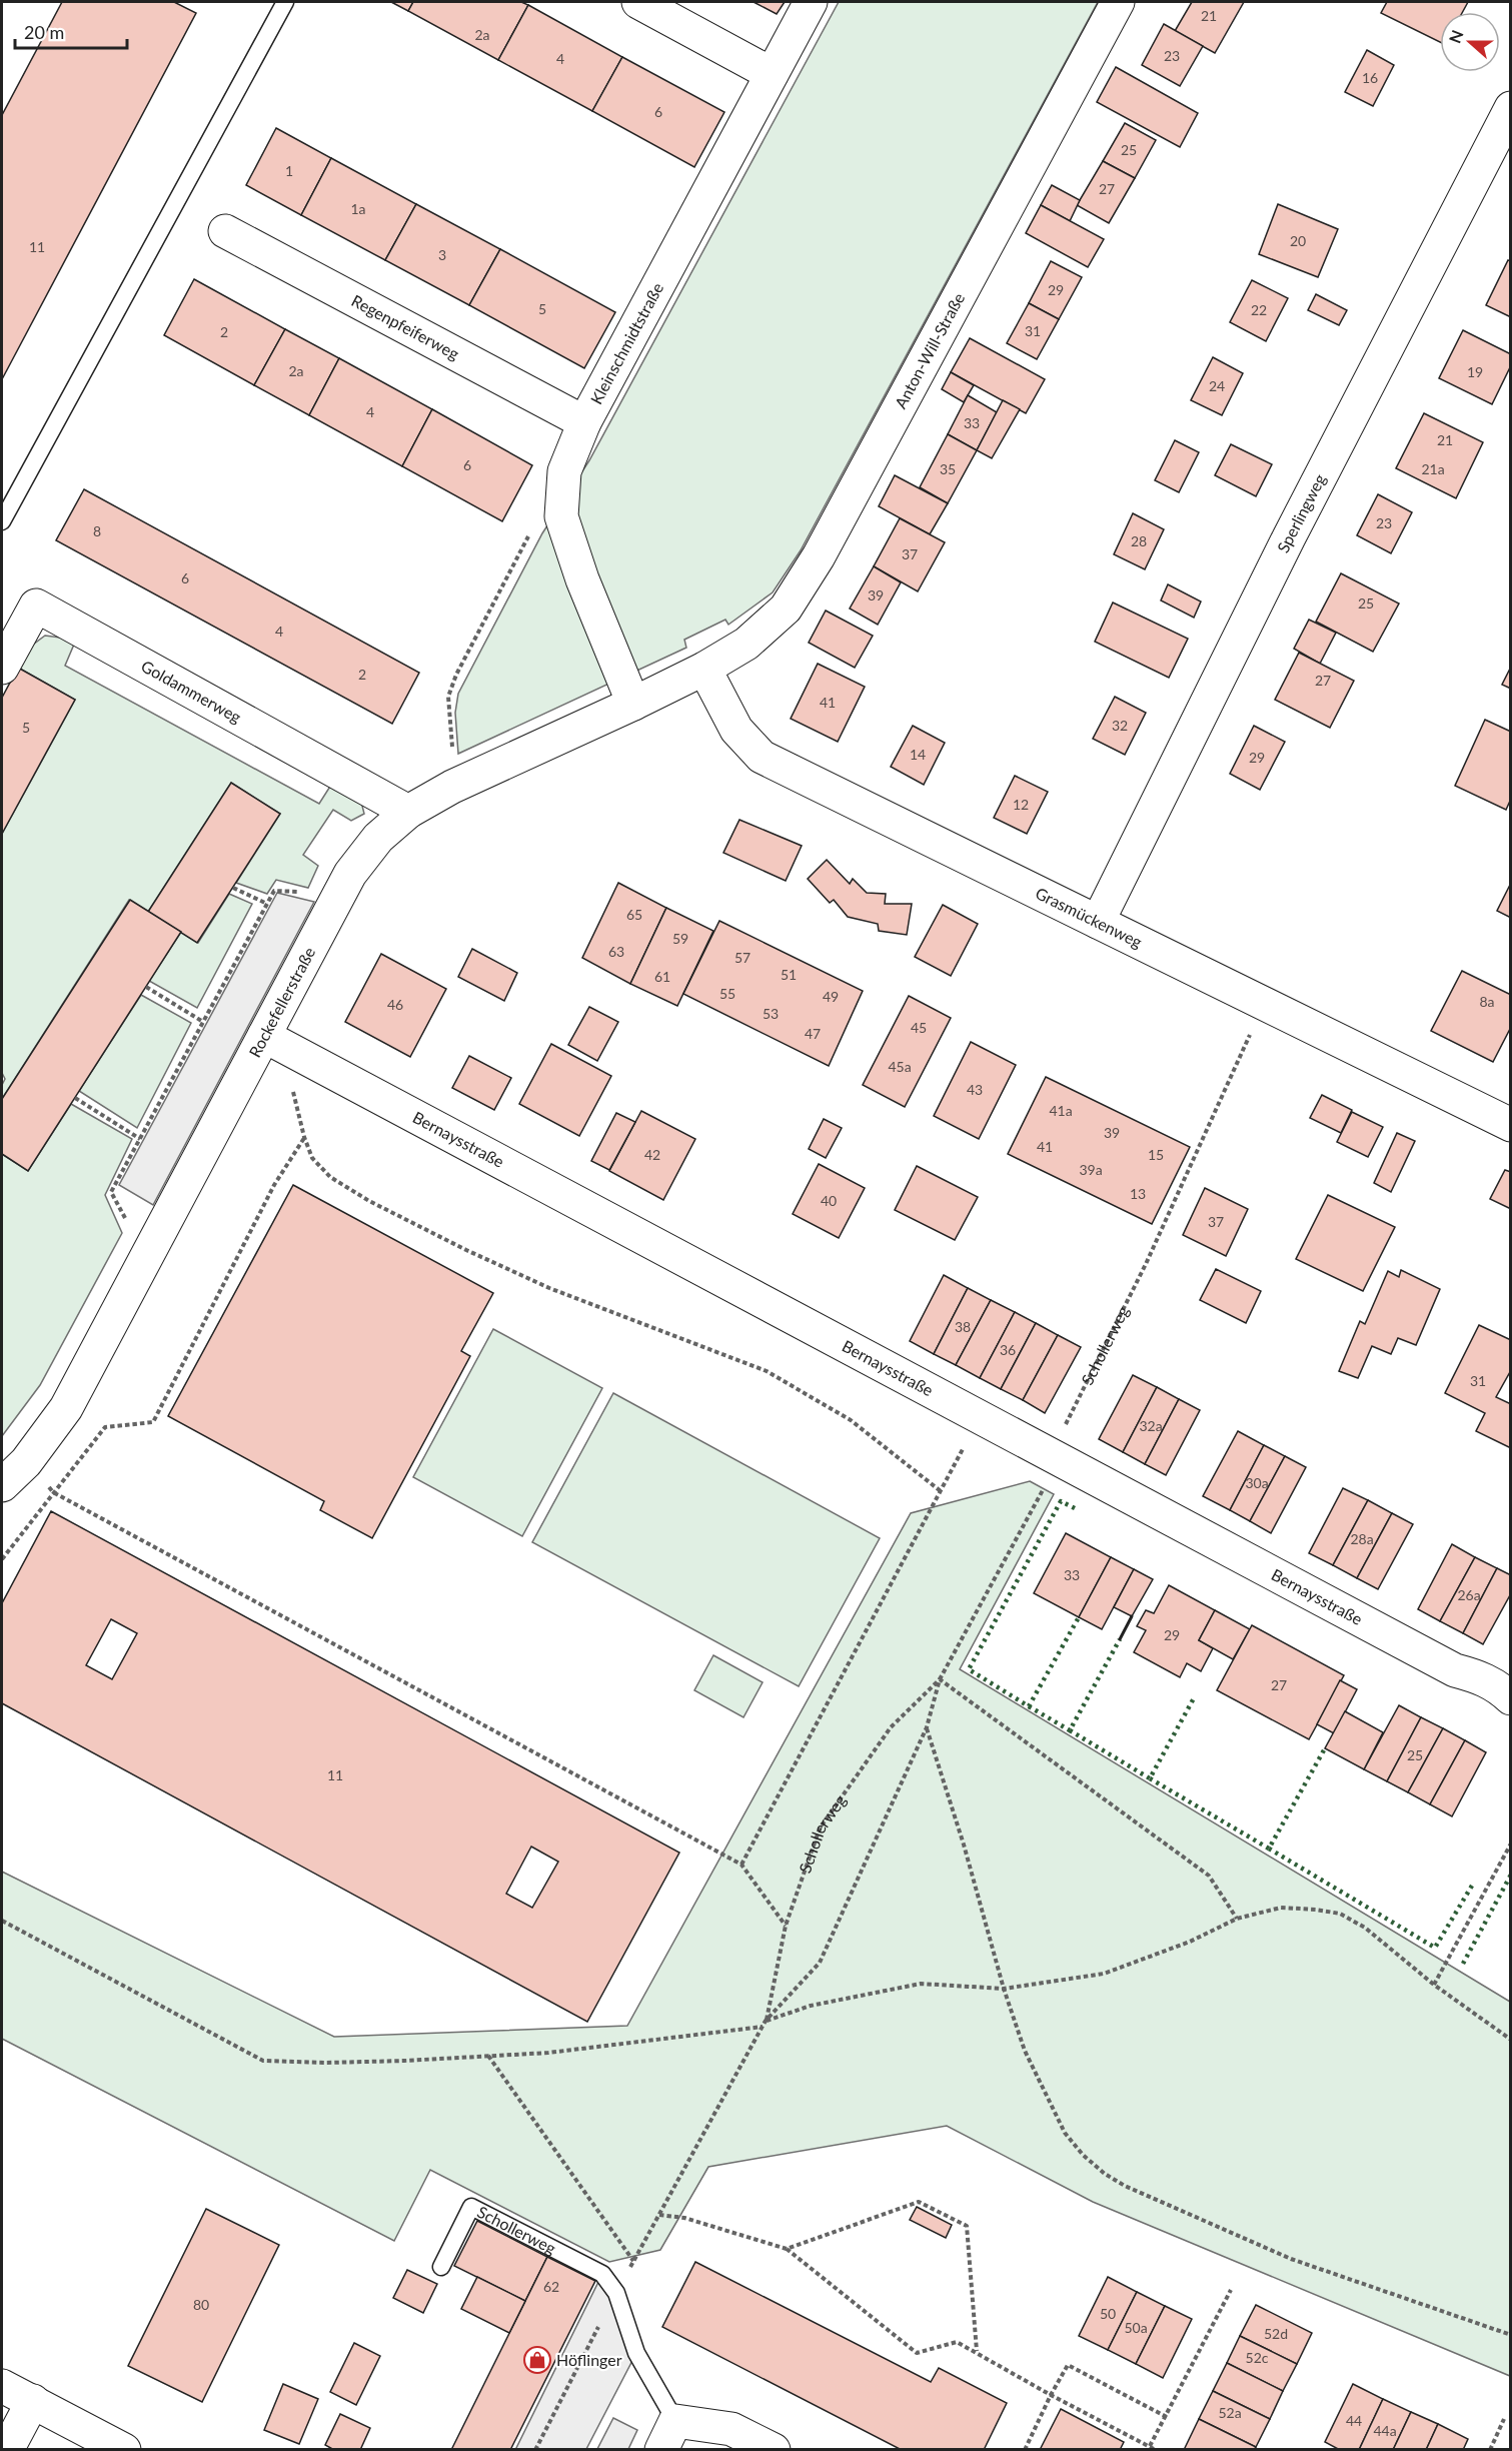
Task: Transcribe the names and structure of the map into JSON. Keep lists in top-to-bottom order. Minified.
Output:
{"streets":{"street":["Regenpfeiferweg","Kleinschmidtstraße","Anton-Will-Straße","Sperlingweg","Goldammerweg","Grasmückenweg","Rockefellerstraße","Bernaysstraße"],"lane":["Schollerweg"]},"crossings":[["Regenpfeiferweg","Kleinschmidtstraße"],["Kleinschmidtstraße","Rockefellerstraße"],["Anton-Will-Straße","Grasmückenweg"],["Anton-Will-Straße","Rockefellerstraße"],["Sperlingweg","Grasmückenweg"],["Goldammerweg","Rockefellerstraße"],["Grasmückenweg","Rockefellerstraße"],["Grasmückenweg","Schollerweg"],["Rockefellerstraße","Bernaysstraße"],["Bernaysstraße","Schollerweg"]],"places":{"shop":["Höflinger"]},"house_numbers":["21","2a","23","4","16","6","25","1","27","1a","20","11","3","29","5","22","31","2","2a","19","24","4","33","21","6","35","21a","23","8","28","37","6","39","25","4","2","27","41","32","5","14","29","12","65","59","63","57","51","61","55","49","8a","46","53","45","47","45a","43","41a","39","41","42","15","39a","13","40","37","38","36","31","32a","30a","28a","33","26a","29","27","25","11","62","80","50","50a","52d","52c","52a","44","44a"],"scale_bar":"20 m","north":"left"}
